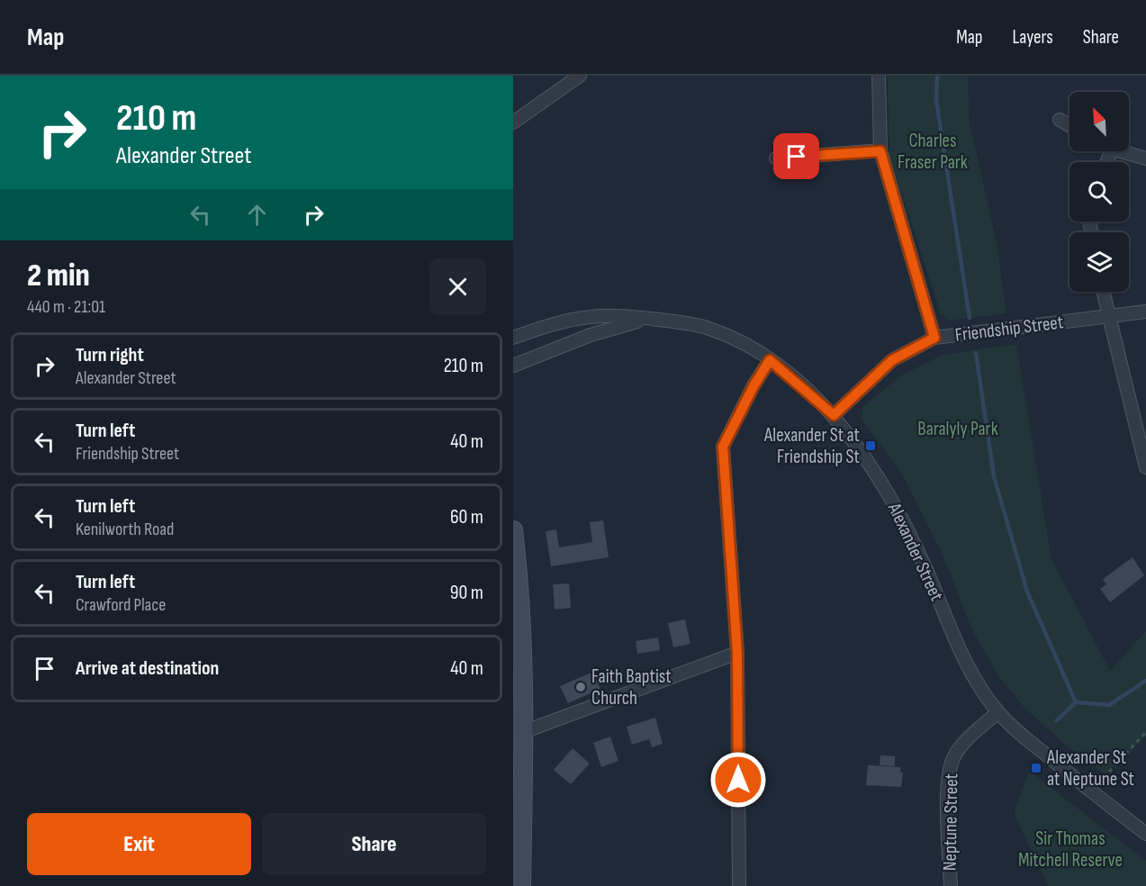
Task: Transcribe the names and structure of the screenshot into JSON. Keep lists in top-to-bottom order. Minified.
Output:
{"streets":{"street":["Friendship Street","Alexander Street","Neptune Street"]},"crossings":[["Friendship Street","Alexander Street"],["Alexander Street","Neptune Street"]],"parks":["Charles Fraser Park","Baralyly Park","Sir Thomas Mitchell Reserve"],"places":{"transit":["Alexander St at Friendship St","Alexander St at Neptune St"],"other":["Faith Baptist Church"]},"north":"top left","page":{"header":"Map","nav":["Map","Layers","Share"],"turn":["210 m","Alexander Street"],"heading":["2 min","440 m · 21:01"],"list":[{"name":"Turn right","note":"Alexander Street","value":"210 m"},{"name":"Turn left","note":"Friendship Street","value":"40 m"},{"name":"Turn left","note":"Kenilworth Road","value":"60 m"},{"name":"Turn left","note":"Crawford Place","value":"90 m"},{"name":"Arrive at destination","value":"40 m"}],"buttons":["Exit","Share"]}}
